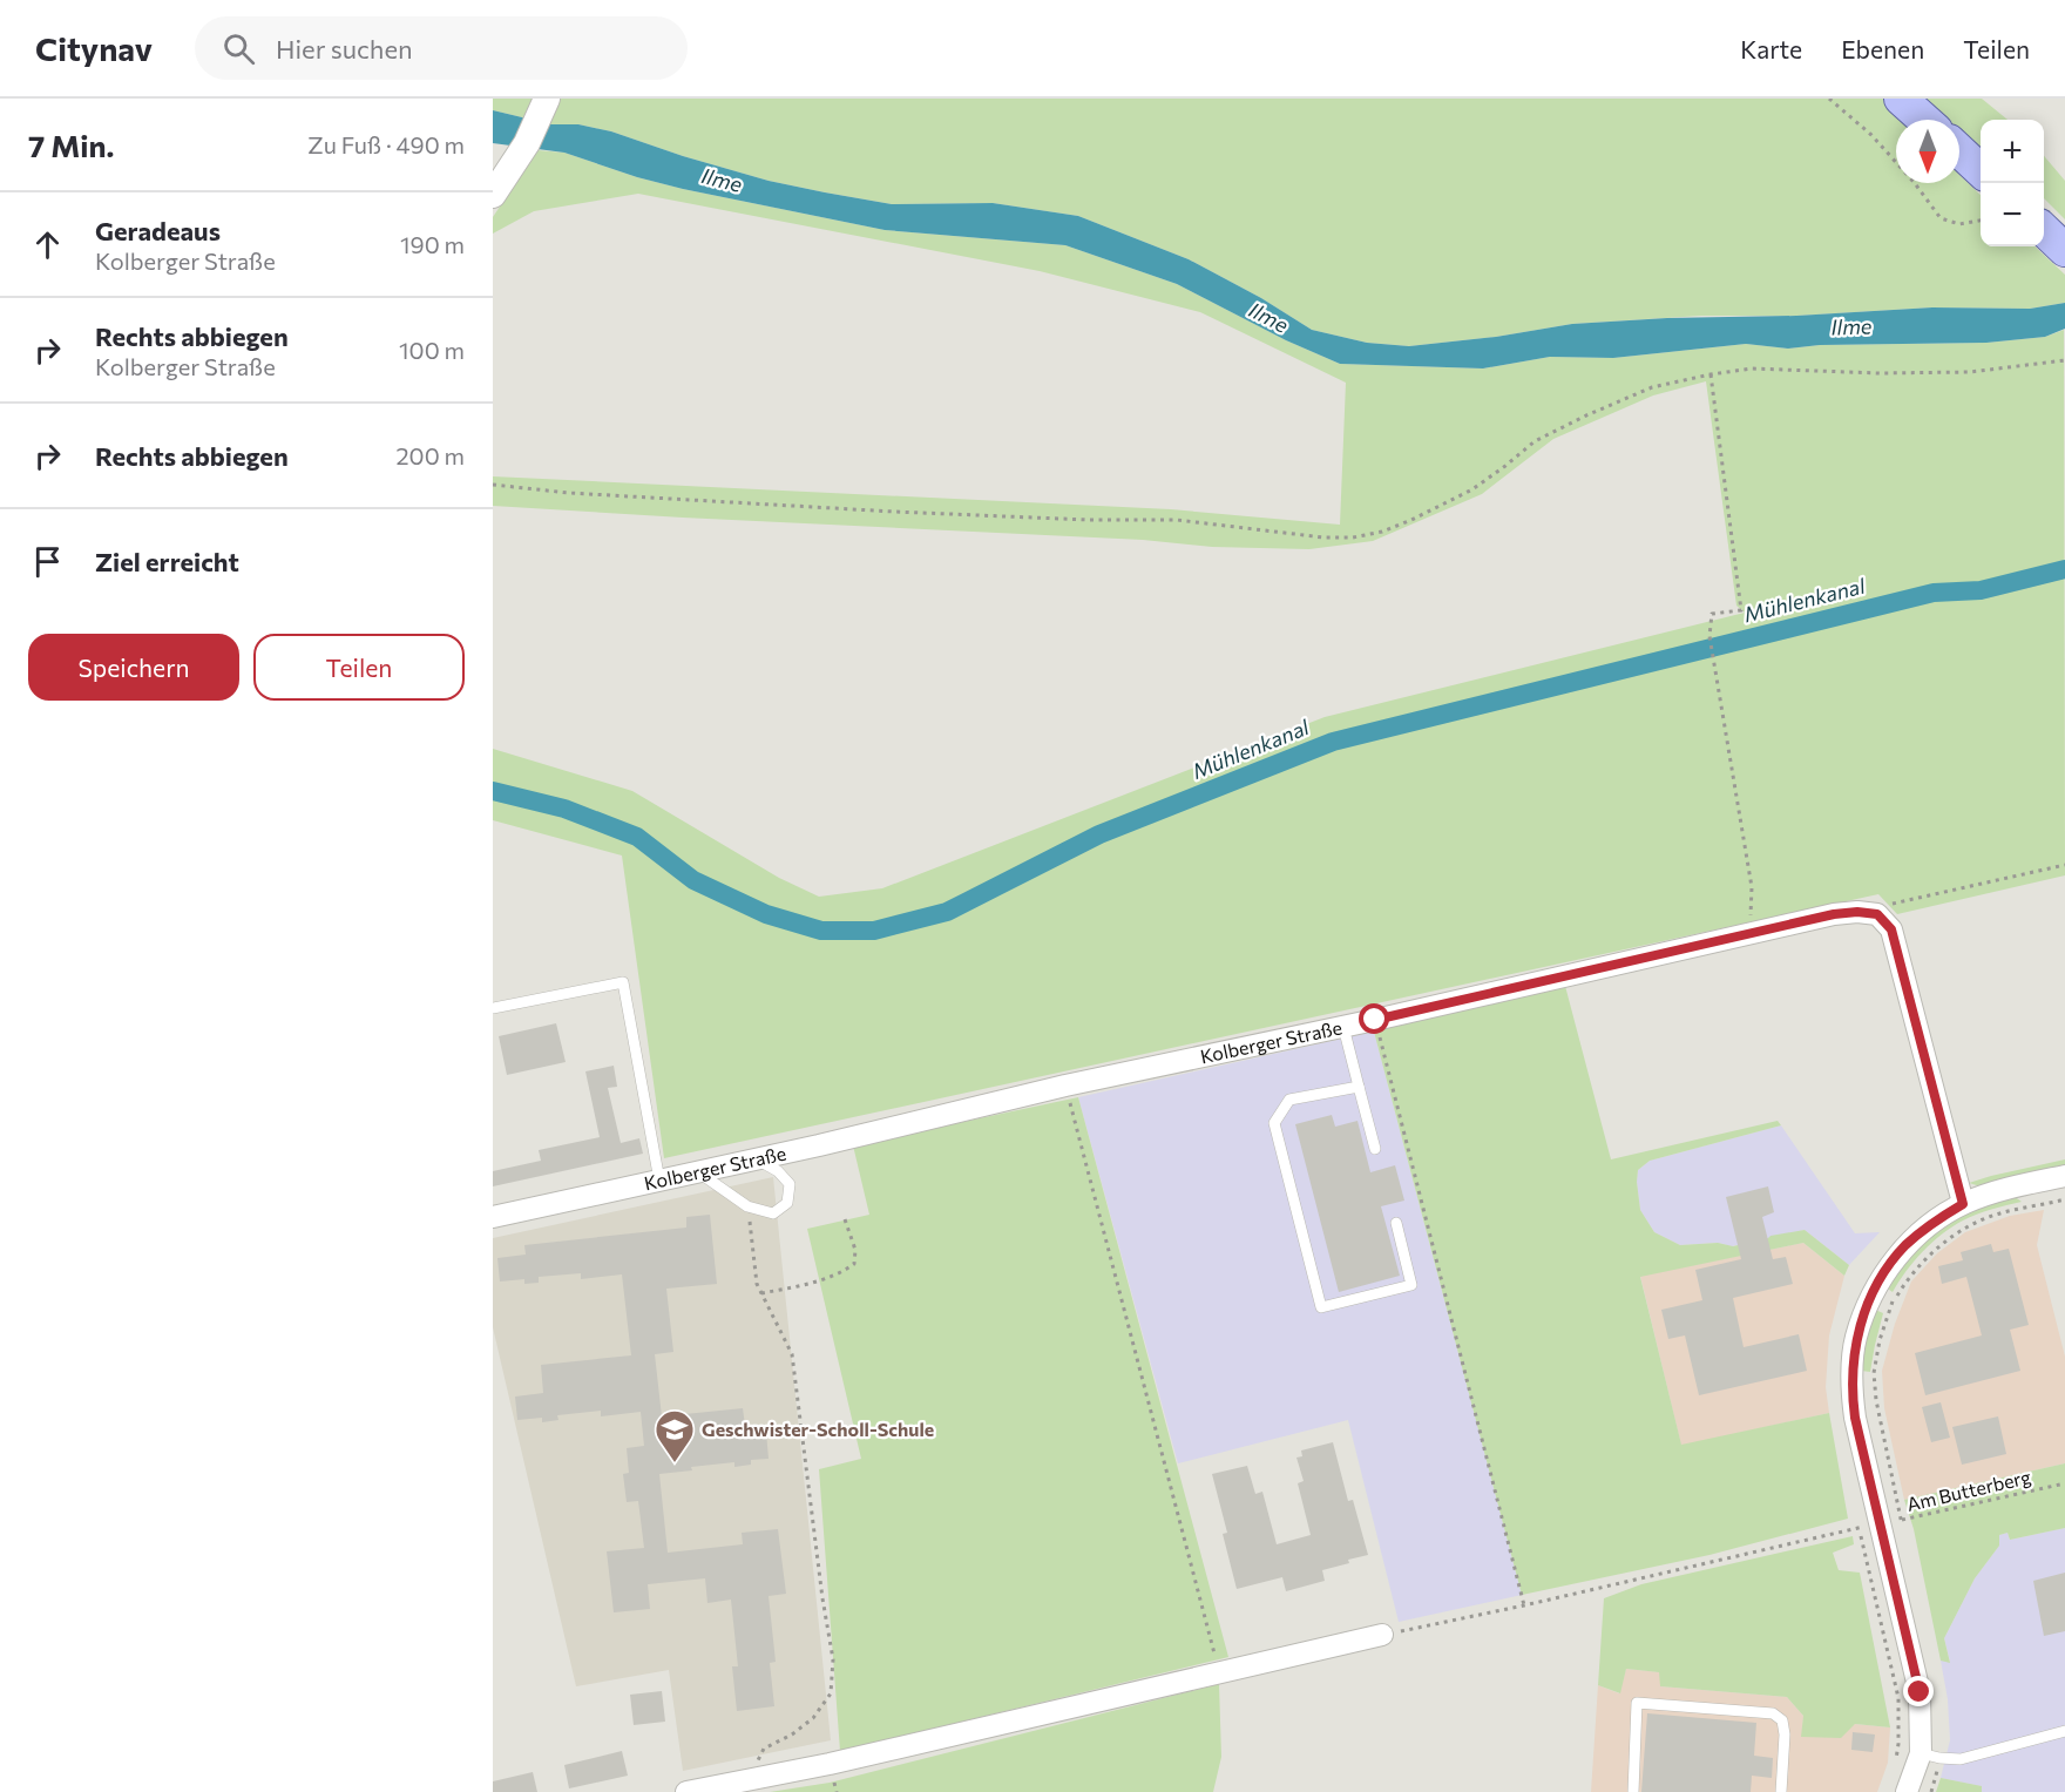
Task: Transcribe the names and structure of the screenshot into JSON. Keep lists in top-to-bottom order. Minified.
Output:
{"streets":{"street":["Kolberger Straße"],"path":["Am Butterberg"]},"water":["Ilme","Mühlenkanal"],"places":{"school or university":["Geschwister-Scholl-Schule"]},"north":"bottom","page":{"header":"Citynav","search":"Hier suchen","nav":["Karte","Ebenen","Teilen"],"heading":["7 Min.","Zu Fuß · 490 m"],"map_buttons":["+","−"],"list":[["Geradeaus","Kolberger Straße","190 m"],["Rechts abbiegen","Kolberger Straße","100 m"],["Rechts abbiegen","200 m"],"Ziel erreicht"],"buttons":["Speichern","Teilen"]}}
